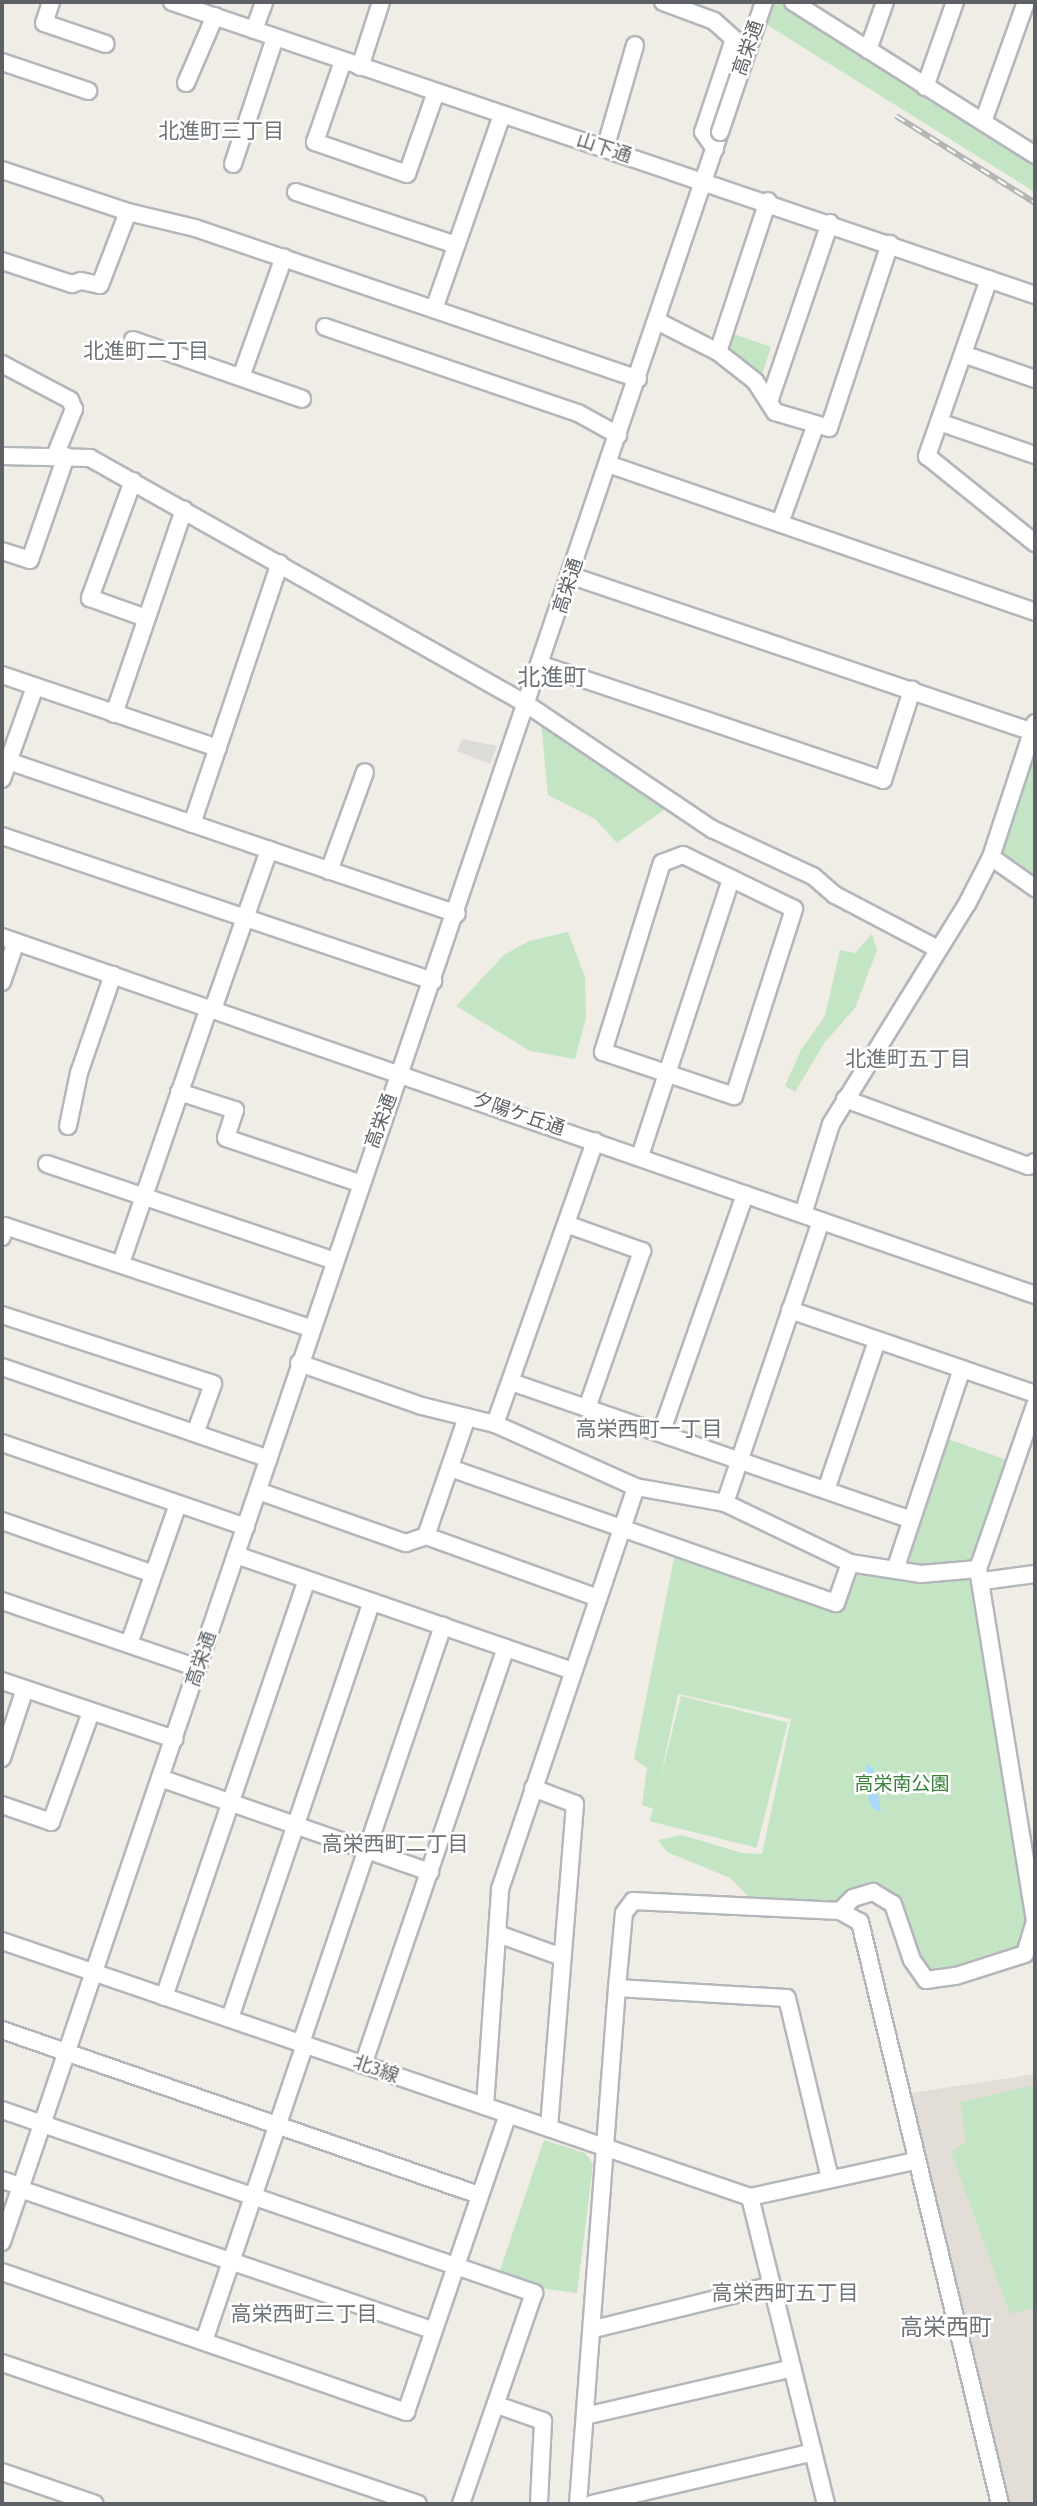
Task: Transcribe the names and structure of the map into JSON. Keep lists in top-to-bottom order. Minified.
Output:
{"streets":{"street":["高栄通","山下通","夕陽ケ丘通","北3線"]},"crossings":[["高栄通","山下通"],["高栄通","夕陽ケ丘通"],["高栄通","北3線"]],"districts":["北進町三丁目","北進町二丁目","北進町","北進町五丁目","高栄西町一丁目","高栄西町二丁目","高栄西町五丁目","高栄西町三丁目","高栄西町"],"parks":["高栄南公園"]}
